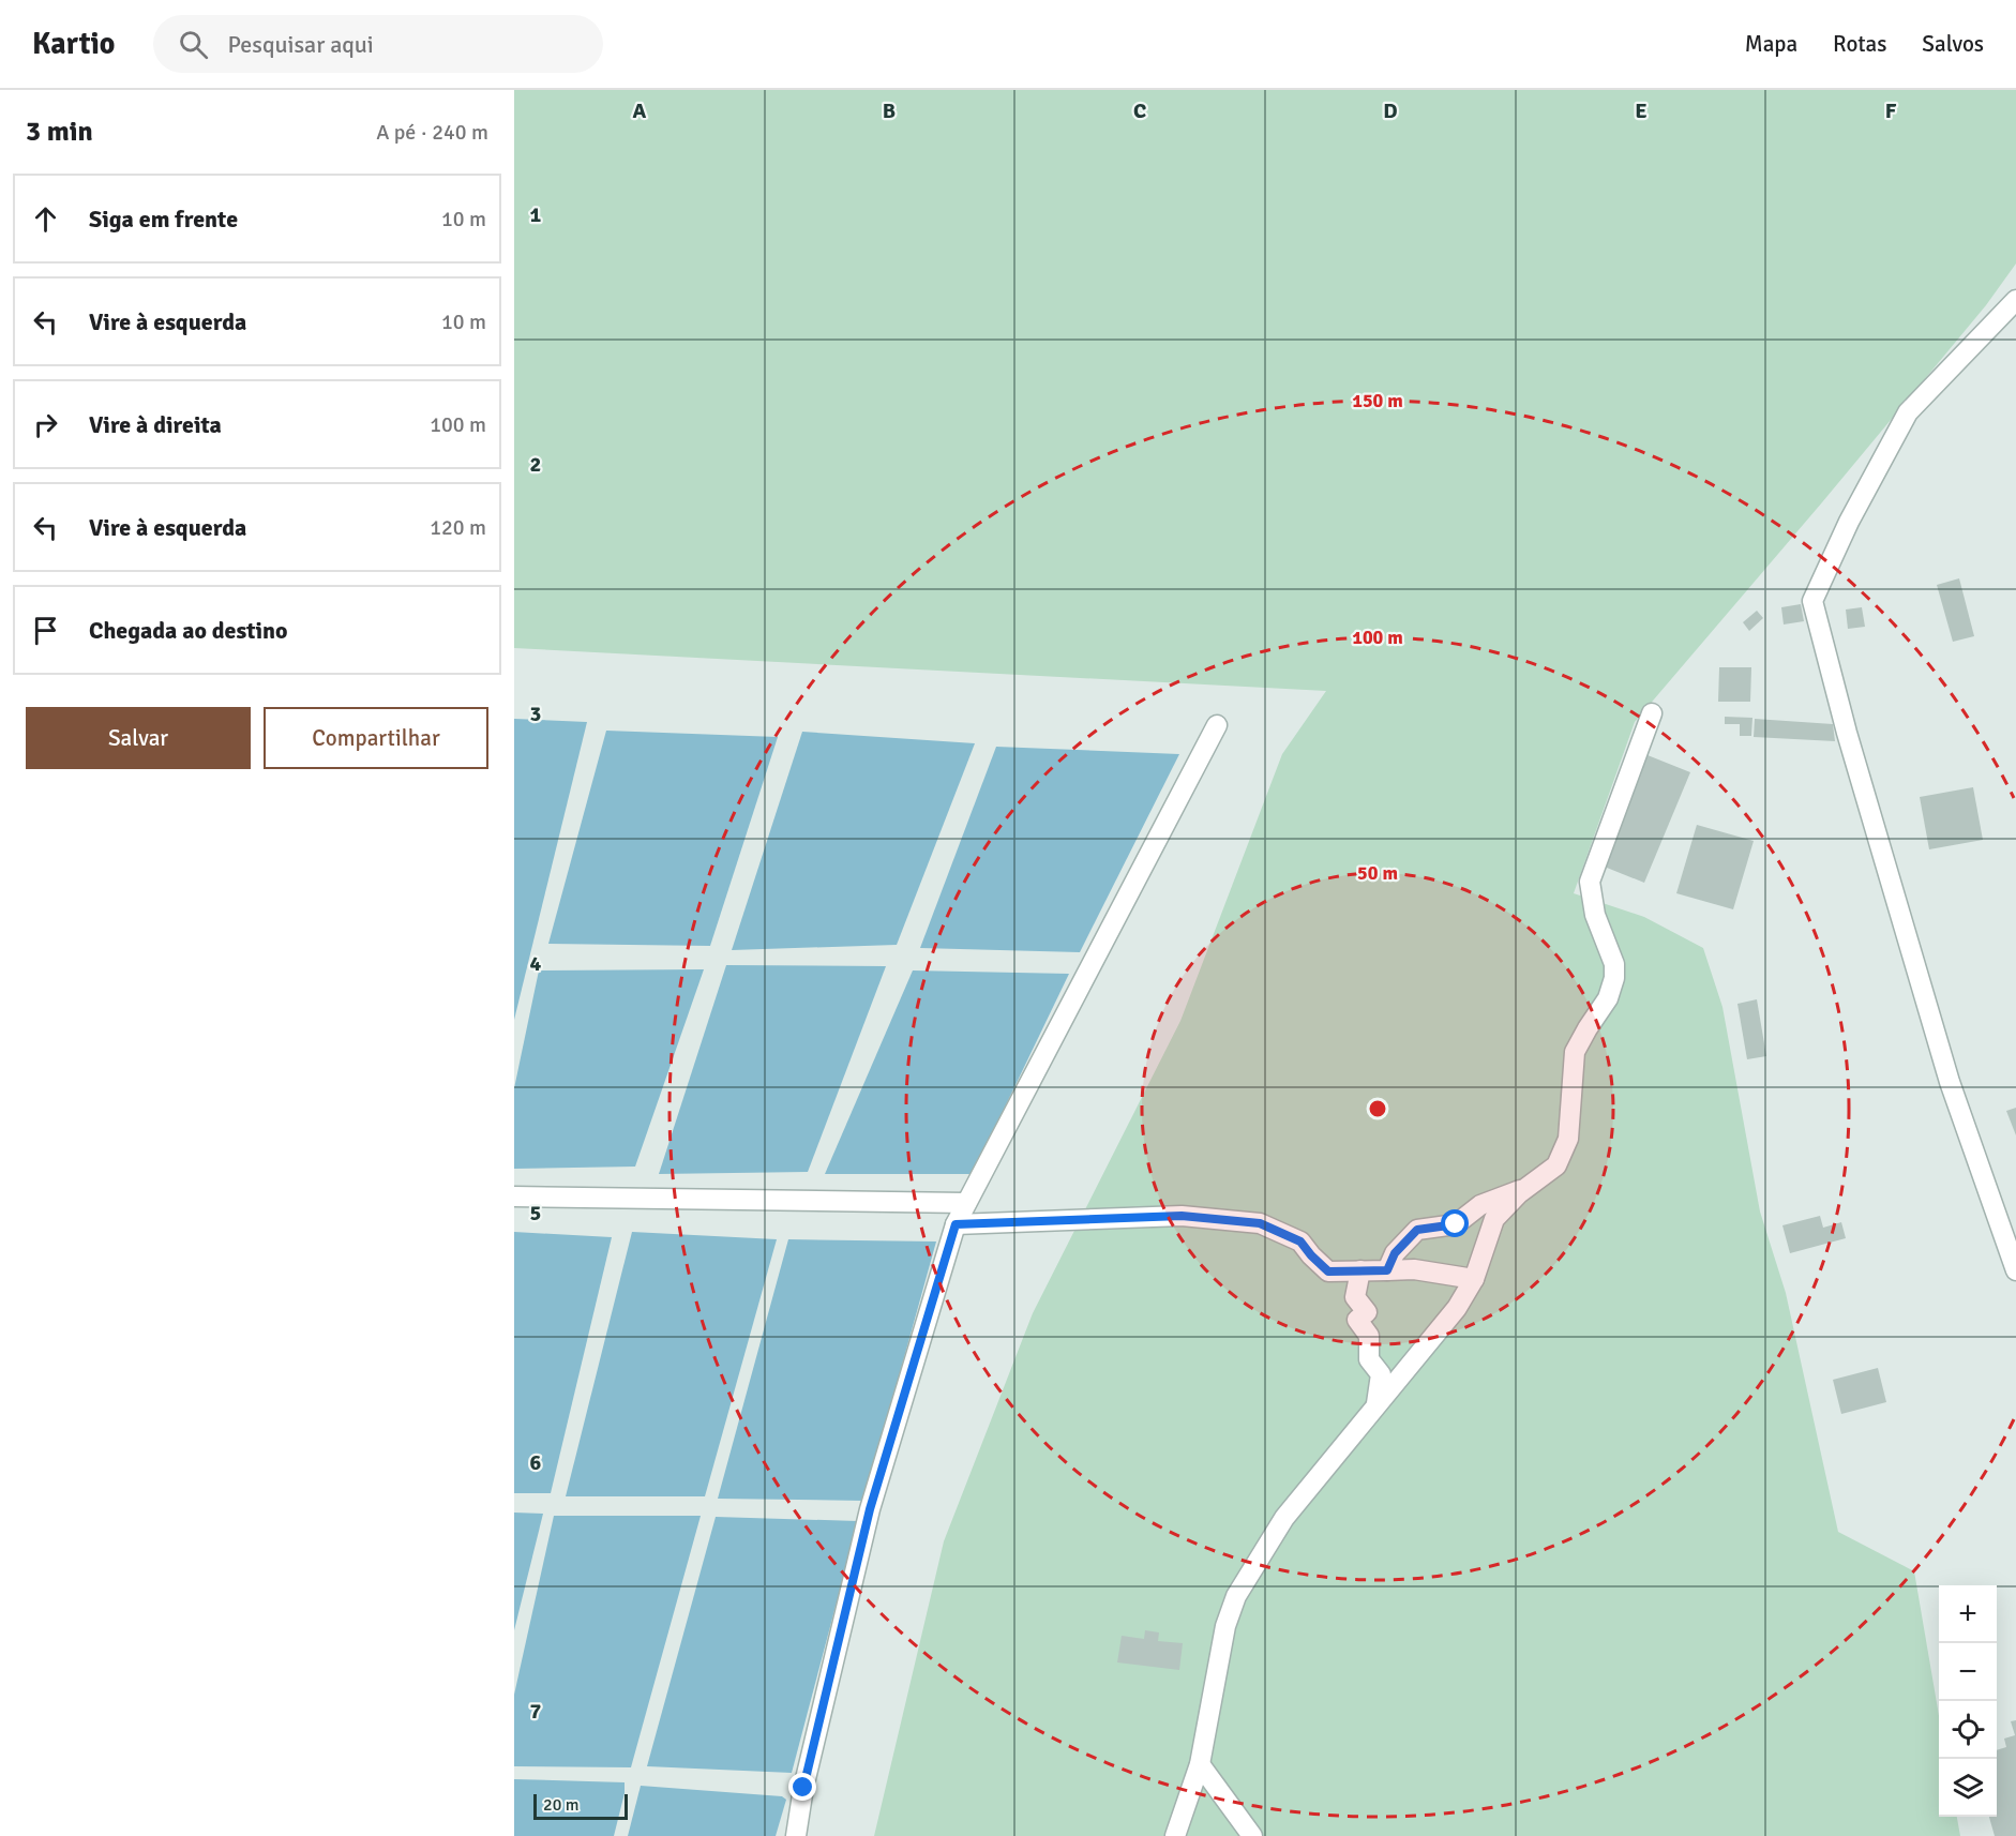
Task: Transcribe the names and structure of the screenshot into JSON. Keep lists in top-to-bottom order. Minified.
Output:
{"scale_bar":"20 m","page":{"header":"Kartio","search":"Pesquisar aqui","nav":["Mapa","Rotas","Salvos"],"heading":["3 min","A pé · 240 m"],"list":[["Siga em frente","10 m"],["Vire à esquerda","10 m"],["Vire à direita","100 m"],["Vire à esquerda","120 m"],"Chegada ao destino"],"buttons":["Salvar","Compartilhar"],"map_buttons":["+","−"],"scale":"20 m"},"grid":{"columns":["A","B","C","D","E","F"],"rows":["1","2","3","4","5","6","7"]},"rings":["150 m","100 m","50 m"]}
